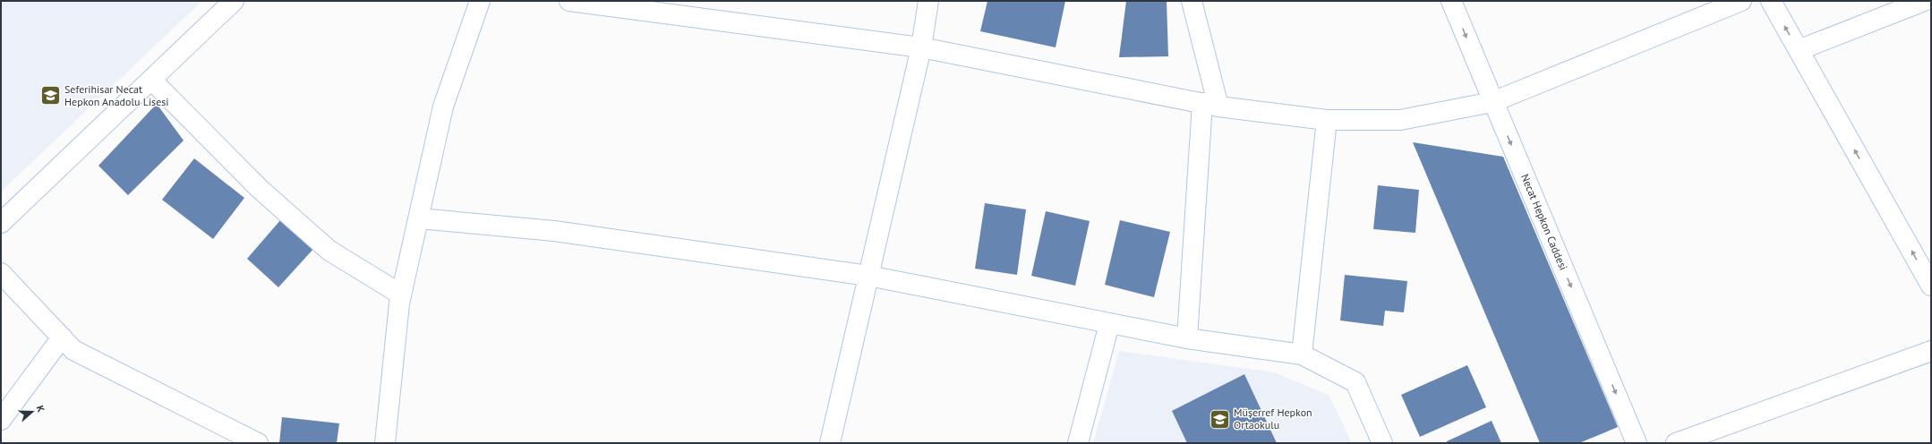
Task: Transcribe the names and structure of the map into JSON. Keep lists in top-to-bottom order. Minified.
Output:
{"streets":{"street":["Necat Hepkon Caddesi"]},"one_way":["Necat Hepkon Caddesi"],"places":{"school or university":["Seferihisar Necat Hepkon Anadolu Lisesi","Müşerref Hepkon Ortaokulu"]},"north":"right"}
